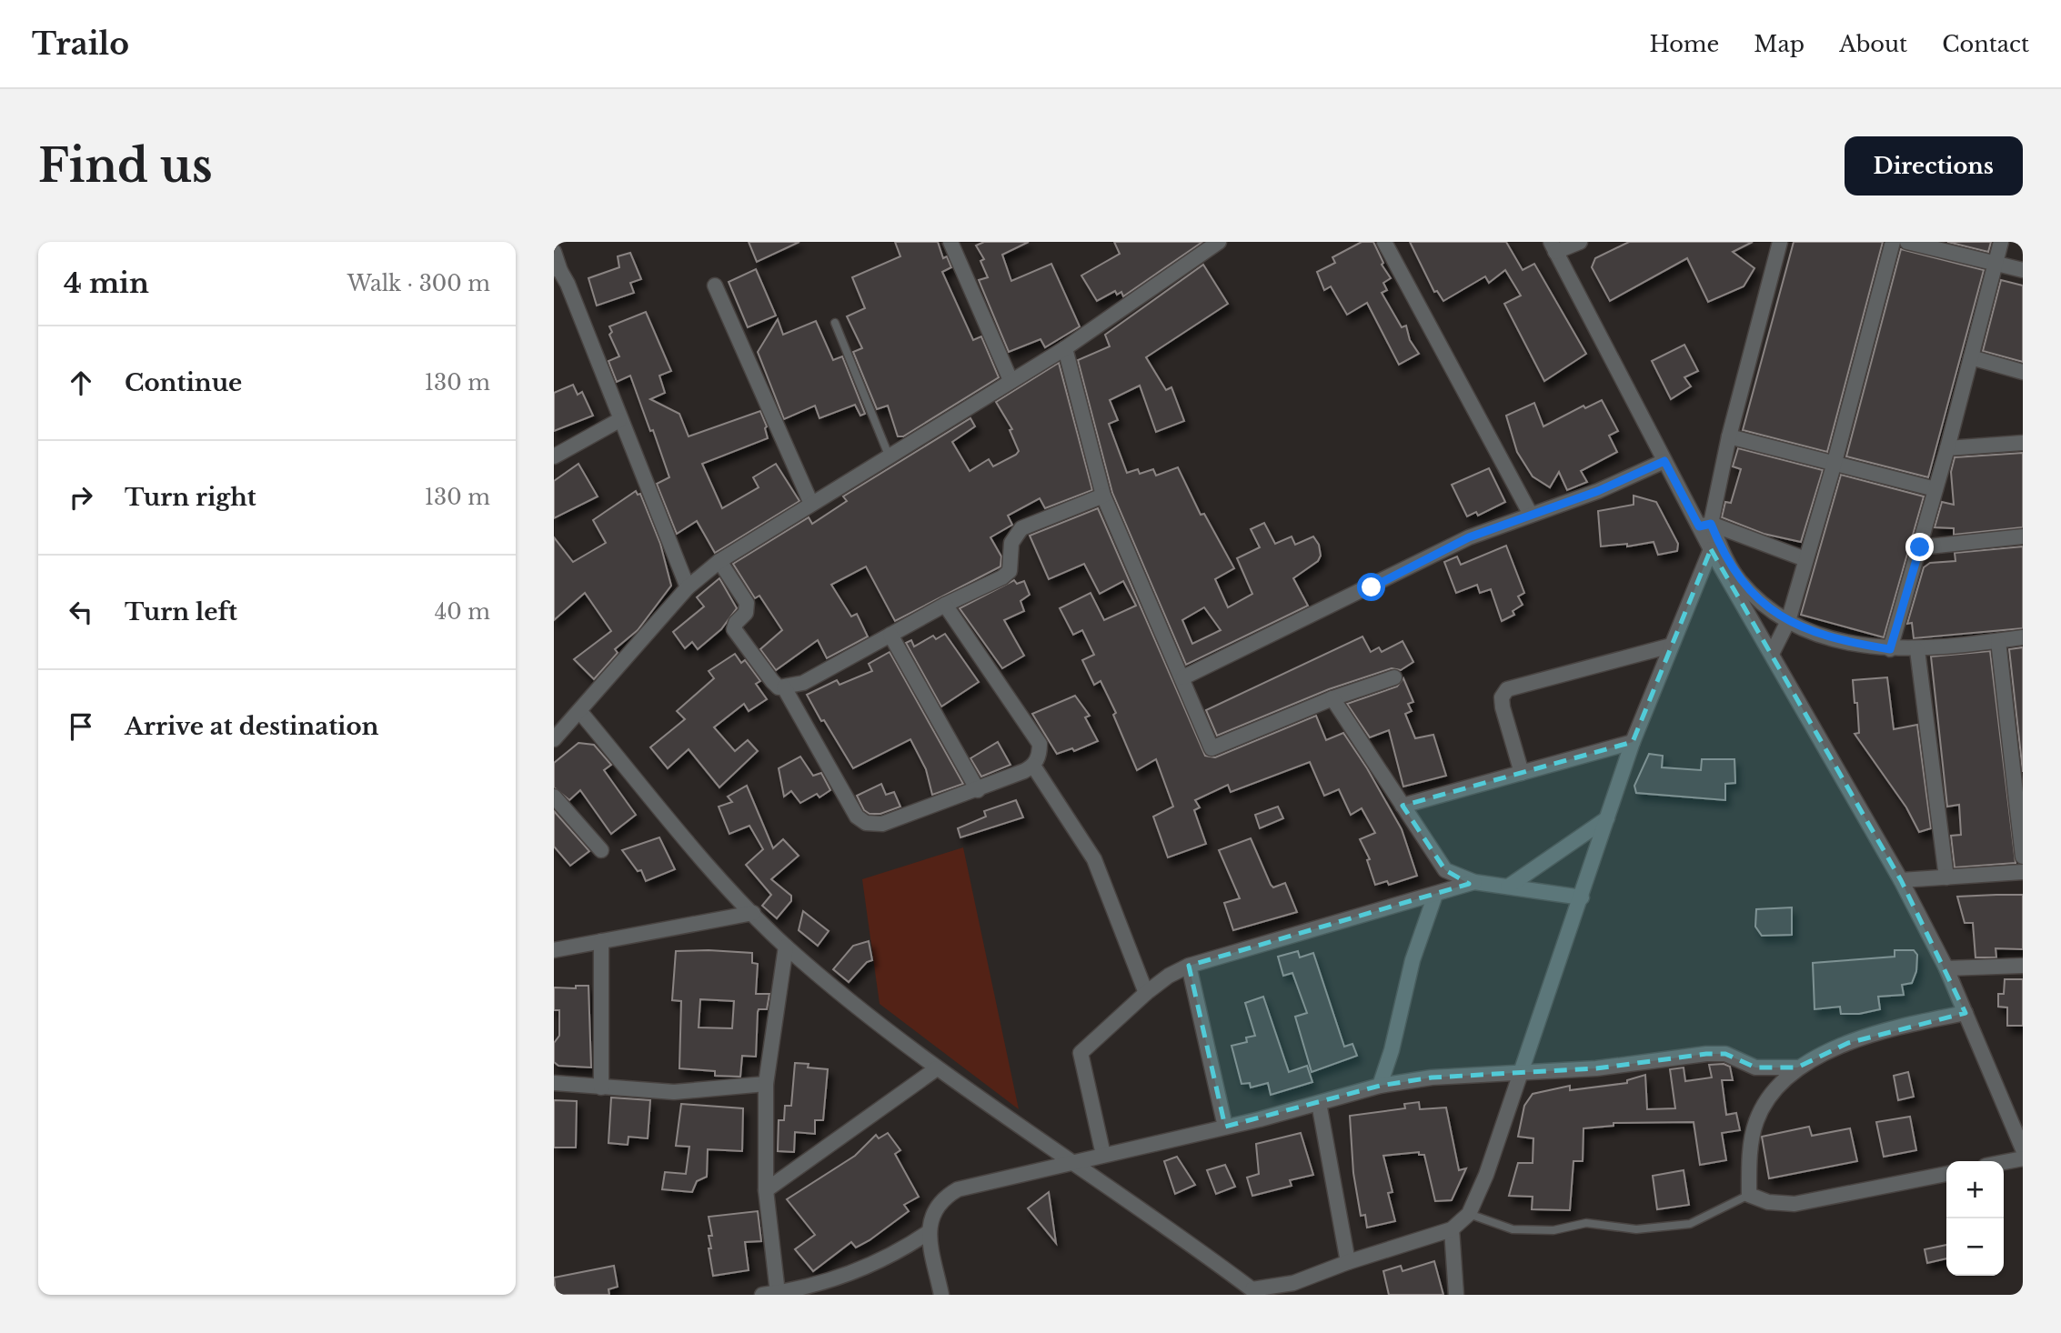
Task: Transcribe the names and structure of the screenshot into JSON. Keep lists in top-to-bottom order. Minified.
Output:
{"page":{"header":"Trailo","nav":["Home","Map","About","Contact"],"buttons":"Directions","title":"Find us","heading":["4 min","Walk · 300 m"],"list":[["Continue","130 m"],["Turn right","130 m"],["Turn left","40 m"],"Arrive at destination"],"map_buttons":["+","−"]}}
